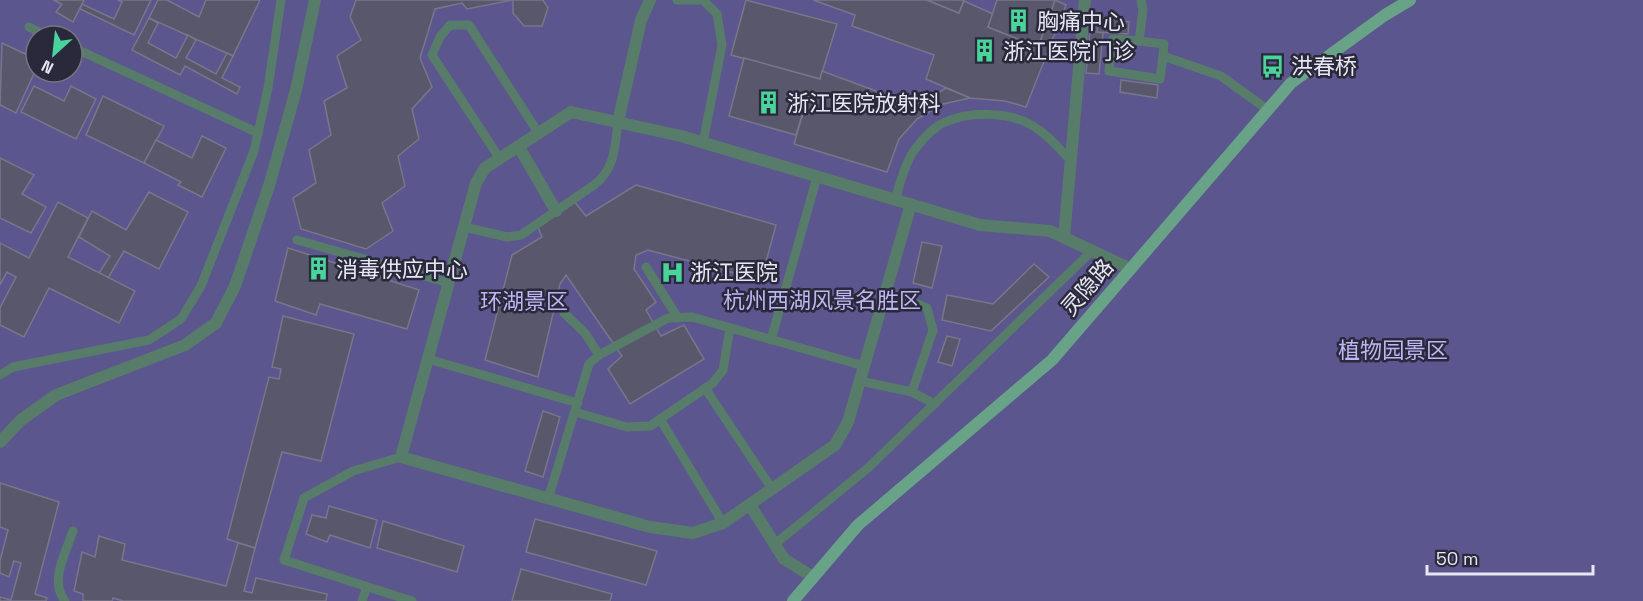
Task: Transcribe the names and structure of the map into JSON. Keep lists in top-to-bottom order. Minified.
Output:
{"streets":{"main road":["灵隐路"]},"parks":["杭州西湖风景名胜区","环湖景区","植物园景区"],"places":{"building":["胸痛中心","浙江医院门诊","浙江医院放射科","消毒供应中心"],"bus stop":["洪春桥"],"hospital":["浙江医院"]},"scale_bar":"50 m","north":"bottom left"}
